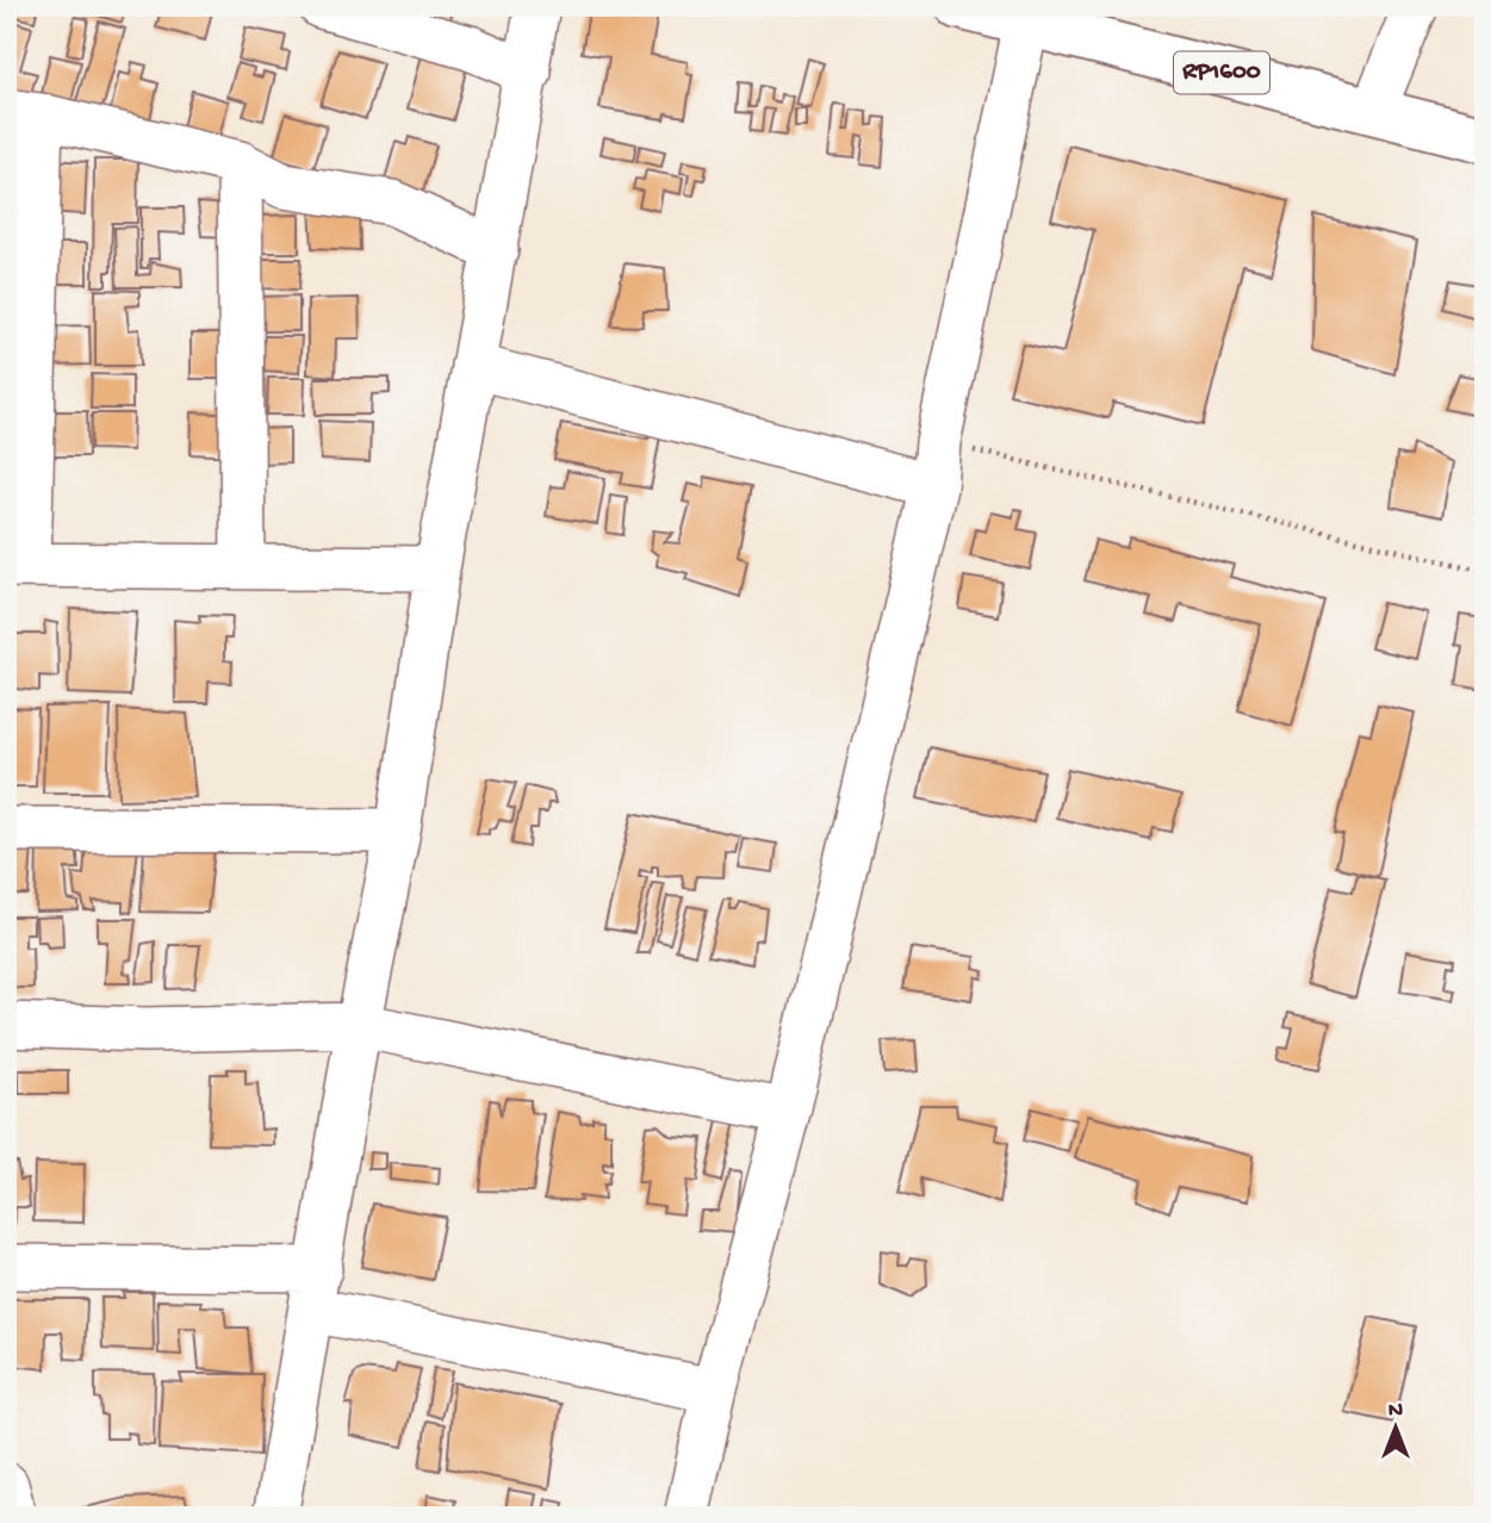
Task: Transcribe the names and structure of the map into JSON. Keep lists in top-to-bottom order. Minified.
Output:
{"streets":{"main road":["RP1600"]},"north":"top"}
